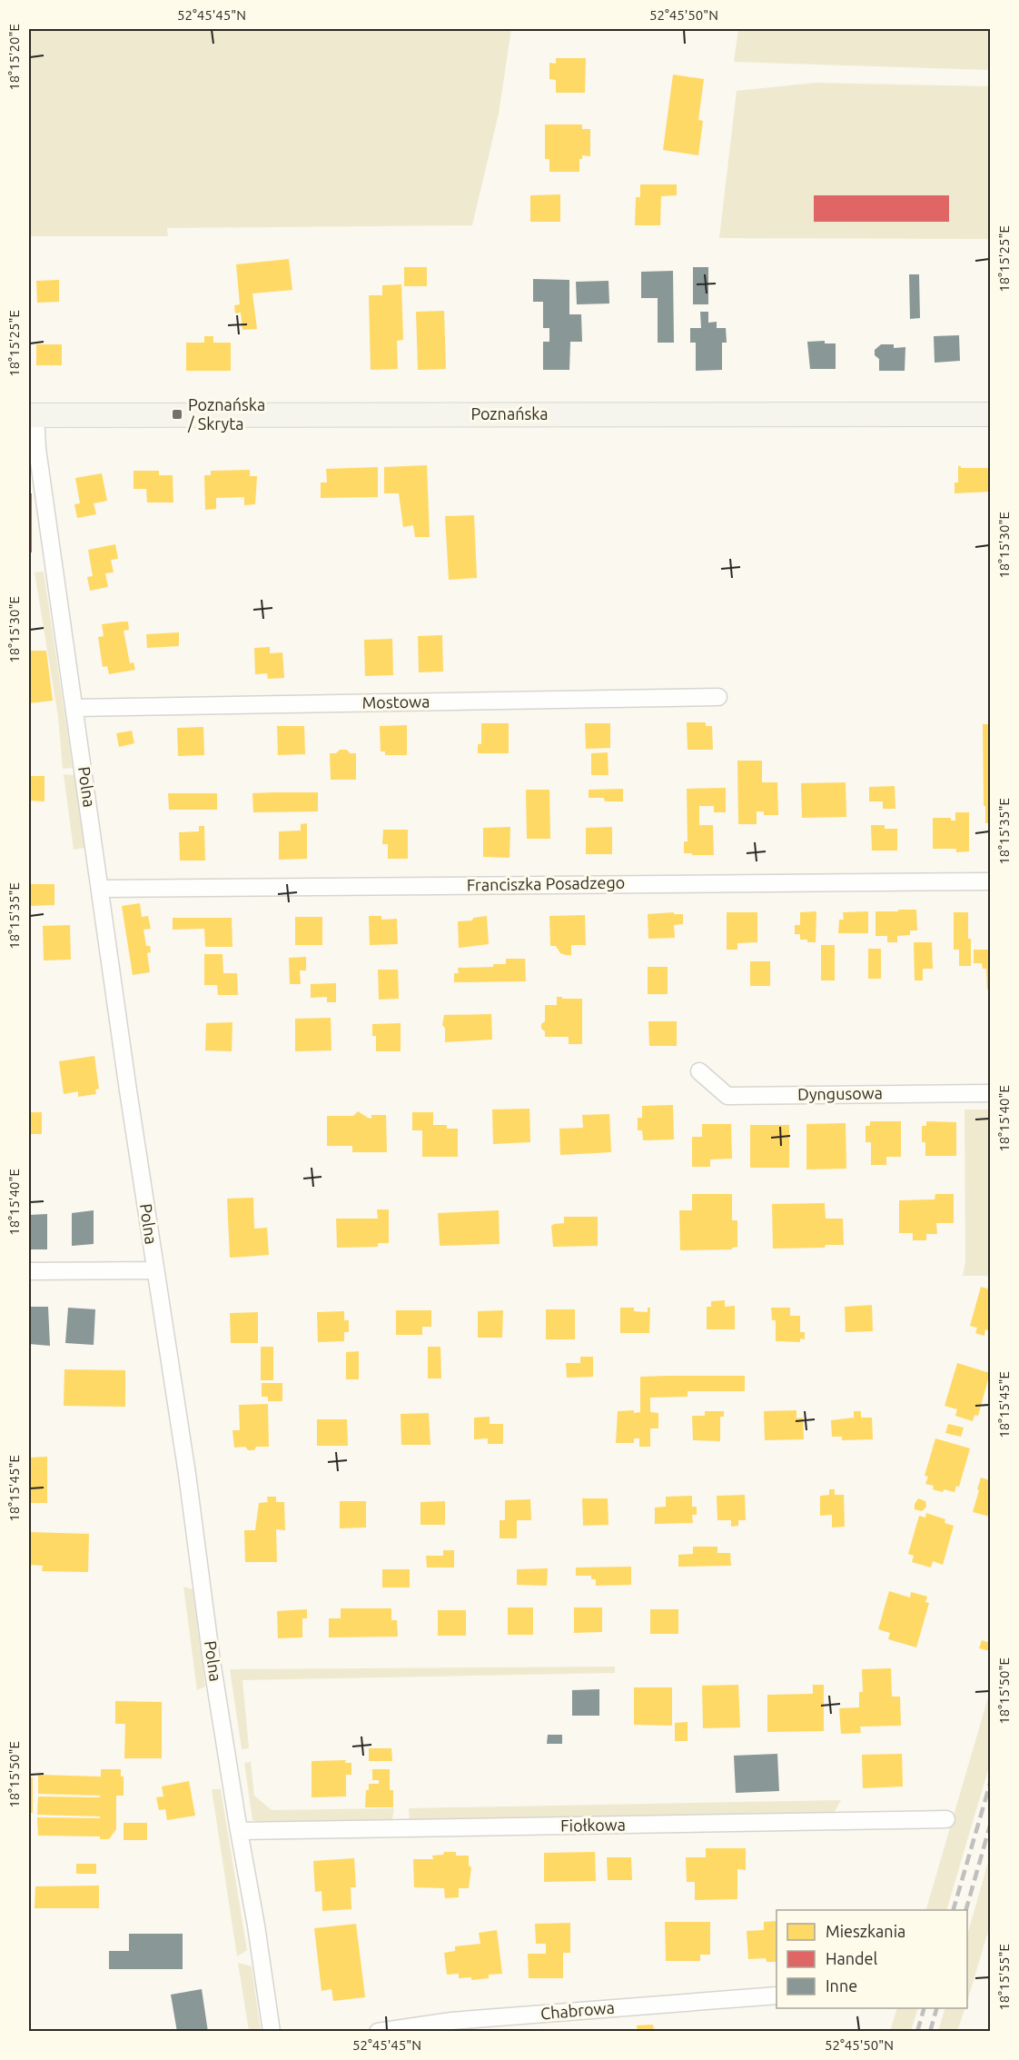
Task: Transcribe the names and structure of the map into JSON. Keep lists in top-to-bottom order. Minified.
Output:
{"streets":{"main road":["Poznańska"],"street":["Mostowa","Polna","Franciszka Posadzego","Dyngusowa","Fiołkowa","Chabrowa"]},"crossings":[["Poznańska","Polna"],["Mostowa","Polna"],["Polna","Franciszka Posadzego"],["Polna","Fiołkowa"]],"places":{"transit":["Poznańska / Skryta"]},"legend":["Mieszkania","Handel","Inne"],"coordinates":["52°45'45\"N","52°45'50\"N","18°15'20\"E","18°15'25\"E","18°15'30\"E","18°15'35\"E","18°15'40\"E","18°15'45\"E","18°15'50\"E","18°15'55\"E"]}
